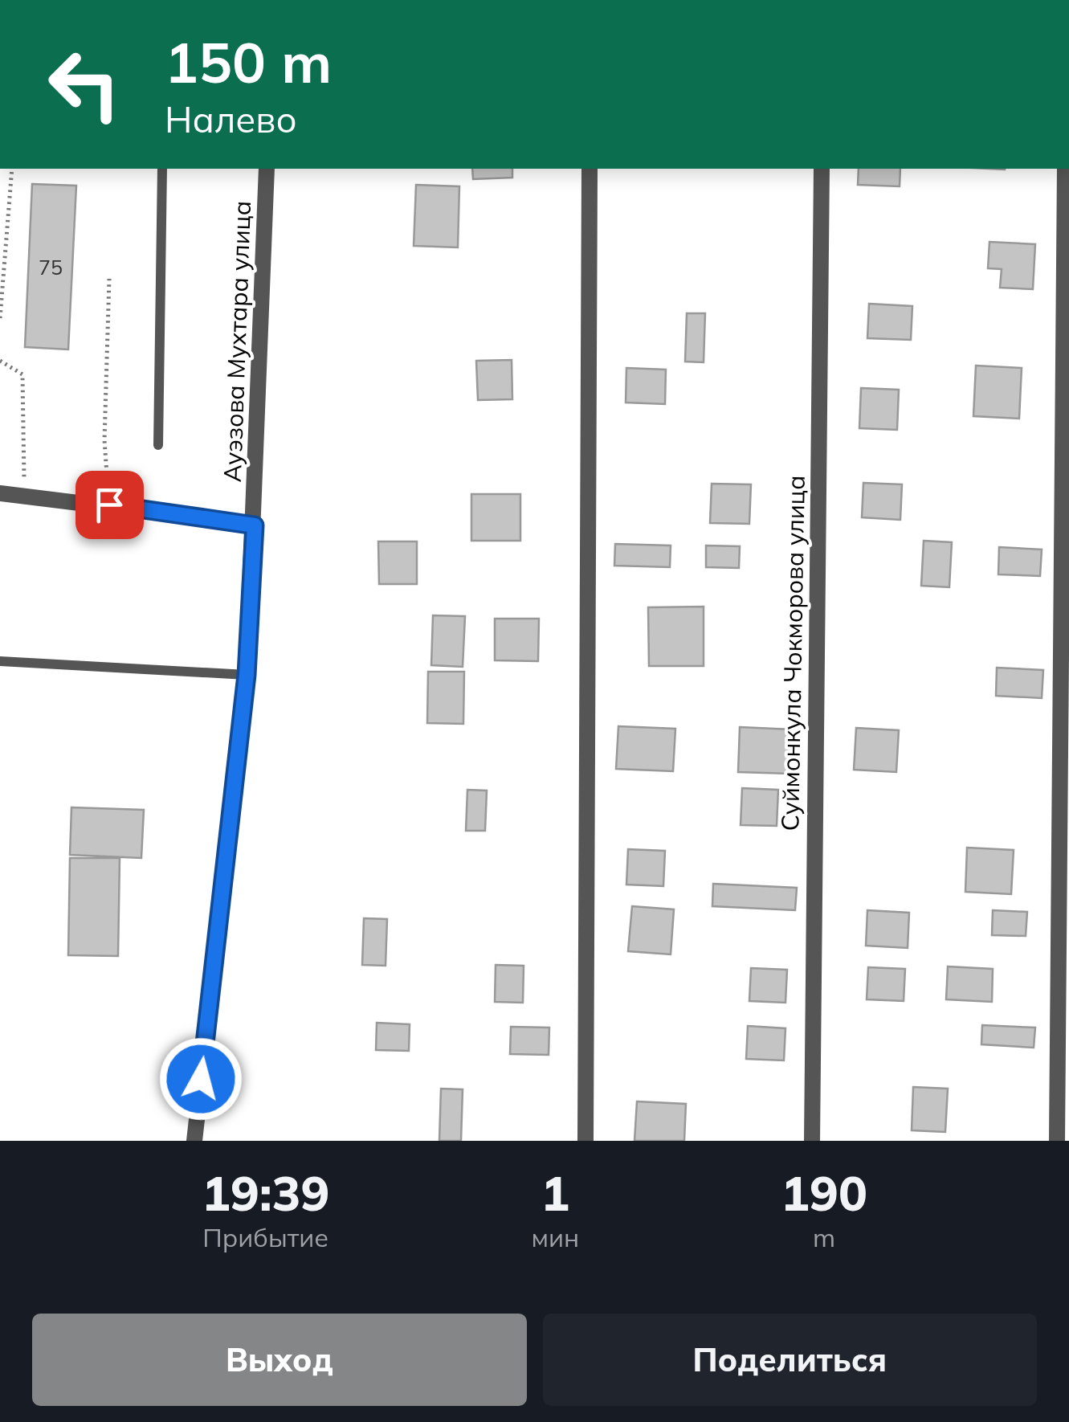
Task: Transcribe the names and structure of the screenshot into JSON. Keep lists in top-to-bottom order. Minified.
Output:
{"streets":{"street":["Ауэзова Мухтара улица","Суймонкула Чокморова улица"]},"house_numbers":["75"],"page":{"turn":["150 m","Налево"],"eta":["19:39","Прибытие","1","мин","190","m"],"buttons":["Выход","Поделиться"]}}
